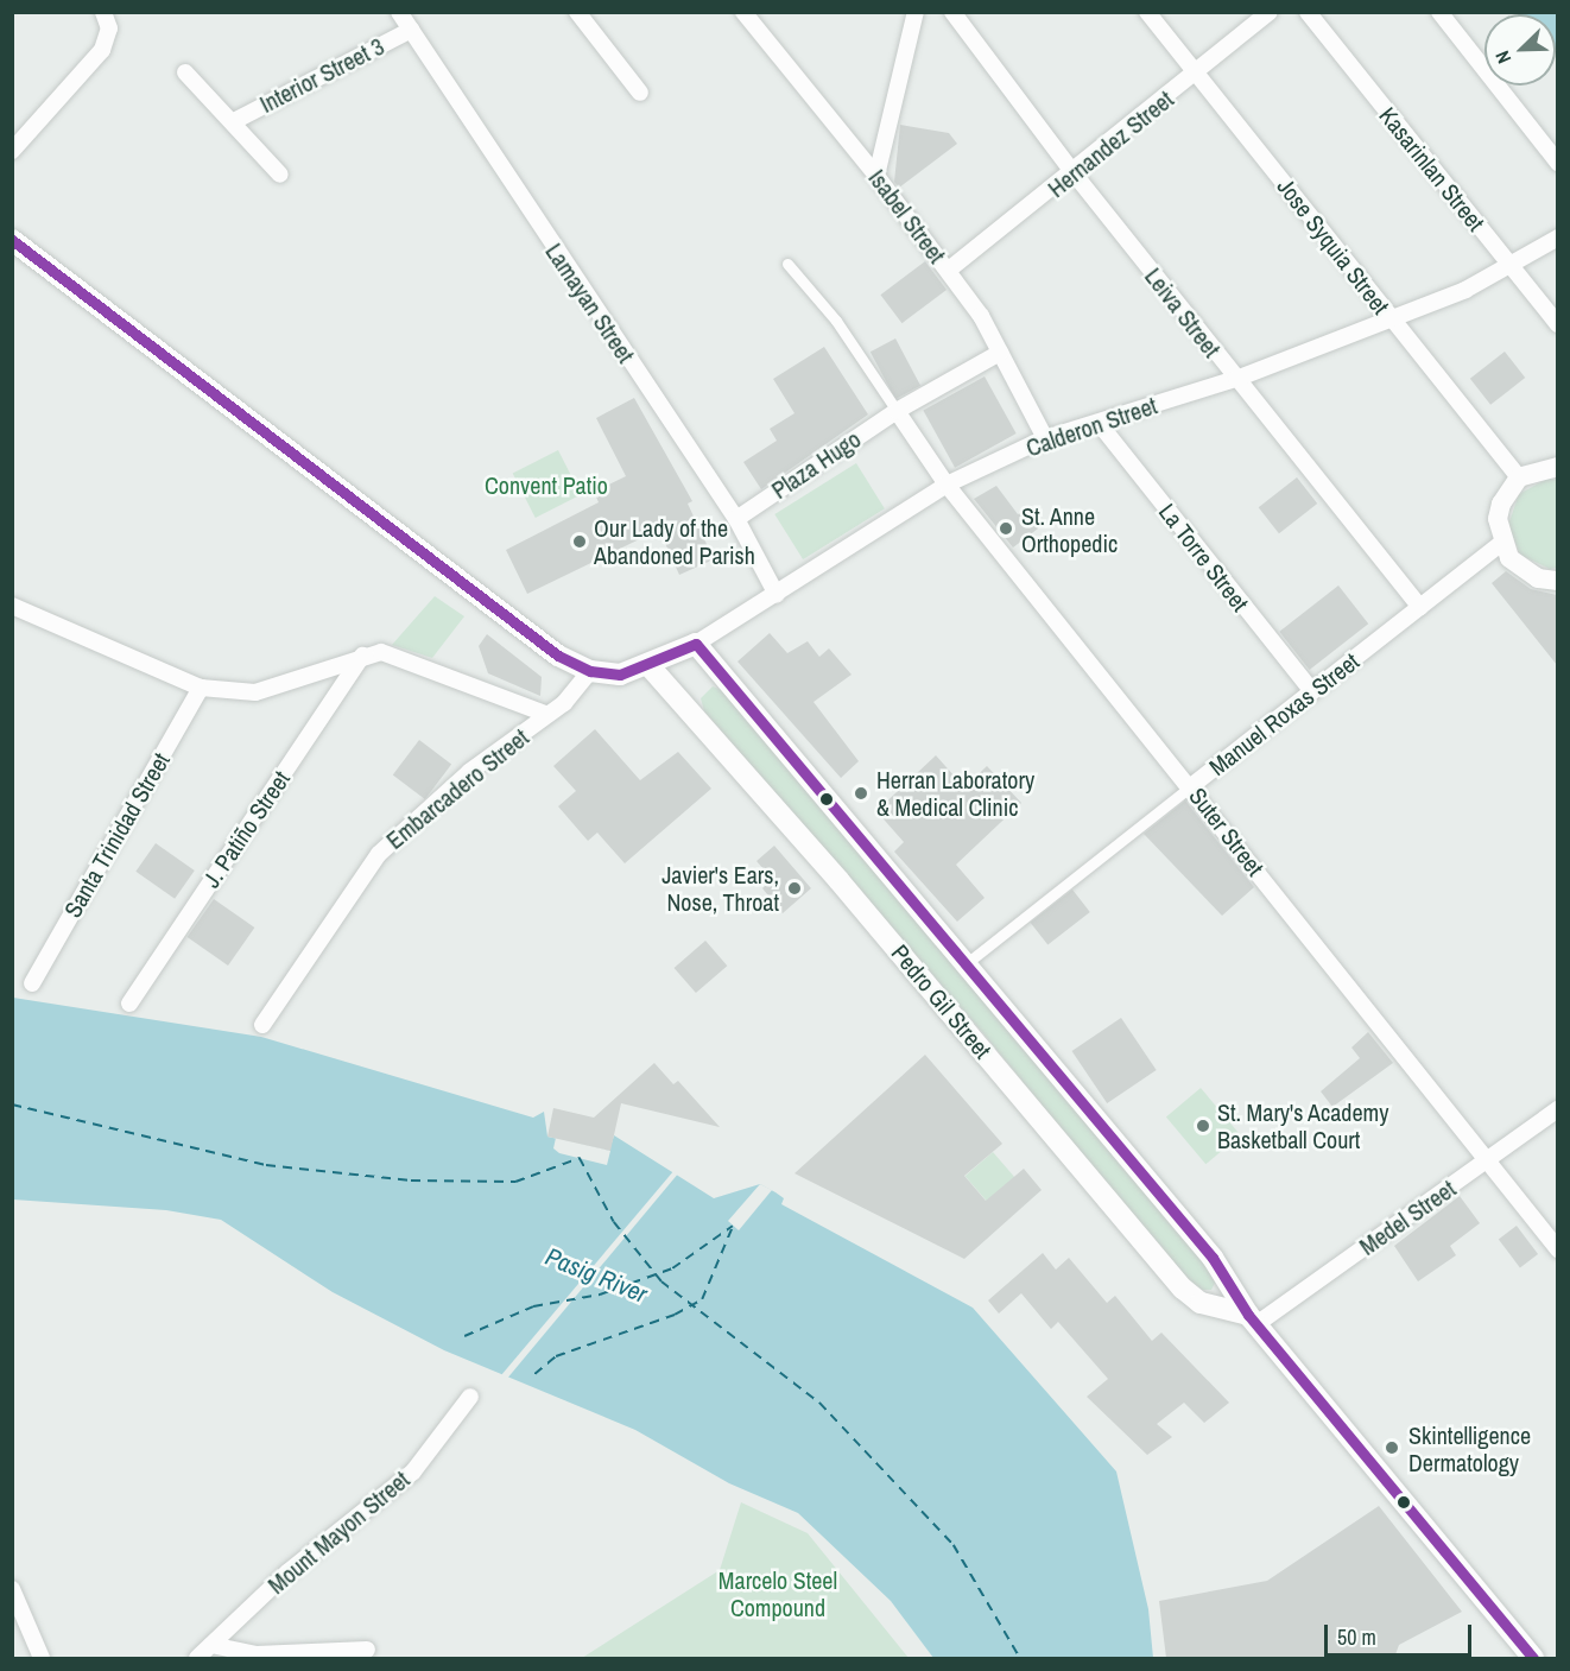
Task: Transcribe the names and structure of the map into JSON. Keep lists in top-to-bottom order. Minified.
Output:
{"streets":{"main road":["Calderon Street","Pedro Gil Street"],"street":["Interior Street 3","Hernandez Street","Kasarinlan Street","Isabel Street","Jose Syquia Street","Lamayan Street","Leiva Street","Plaza Hugo","La Torre Street","Manuel Roxas Street","Embarcadero Street","J. Patiño Street","Suter Street","Santa Trinidad Street","Medel Street","Mount Mayon Street"]},"crossings":[["Interior Street 3","Lamayan Street"],["Hernandez Street","Isabel Street"],["Hernandez Street","Jose Syquia Street"],["Hernandez Street","Leiva Street"],["Kasarinlan Street","Calderon Street"],["Isabel Street","Calderon Street"],["Isabel Street","Plaza Hugo"],["Jose Syquia Street","Calderon Street"],["Lamayan Street","Calderon Street"],["Lamayan Street","Plaza Hugo"],["Leiva Street","Calderon Street"],["Leiva Street","Manuel Roxas Street"],["Calderon Street","La Torre Street"],["Calderon Street","Embarcadero Street"],["Calderon Street","Suter Street"],["Calderon Street","Pedro Gil Street"],["Plaza Hugo","Suter Street"],["La Torre Street","Manuel Roxas Street"],["Manuel Roxas Street","Suter Street"],["Manuel Roxas Street","Pedro Gil Street"],["Suter Street","Medel Street"],["Pedro Gil Street","Medel Street"]],"water":["Pasig River"],"parks":["Convent Patio","Marcelo Steel Compound"],"places":["St. Anne Orthopedic","Our Lady of the Abandoned Parish","Herran Laboratory & Medical Clinic","Javier's Ears, Nose, Throat","St. Mary's Academy Basketball Court","Skintelligence Dermatology"],"scale_bar":"50 m","north":"bottom left"}
